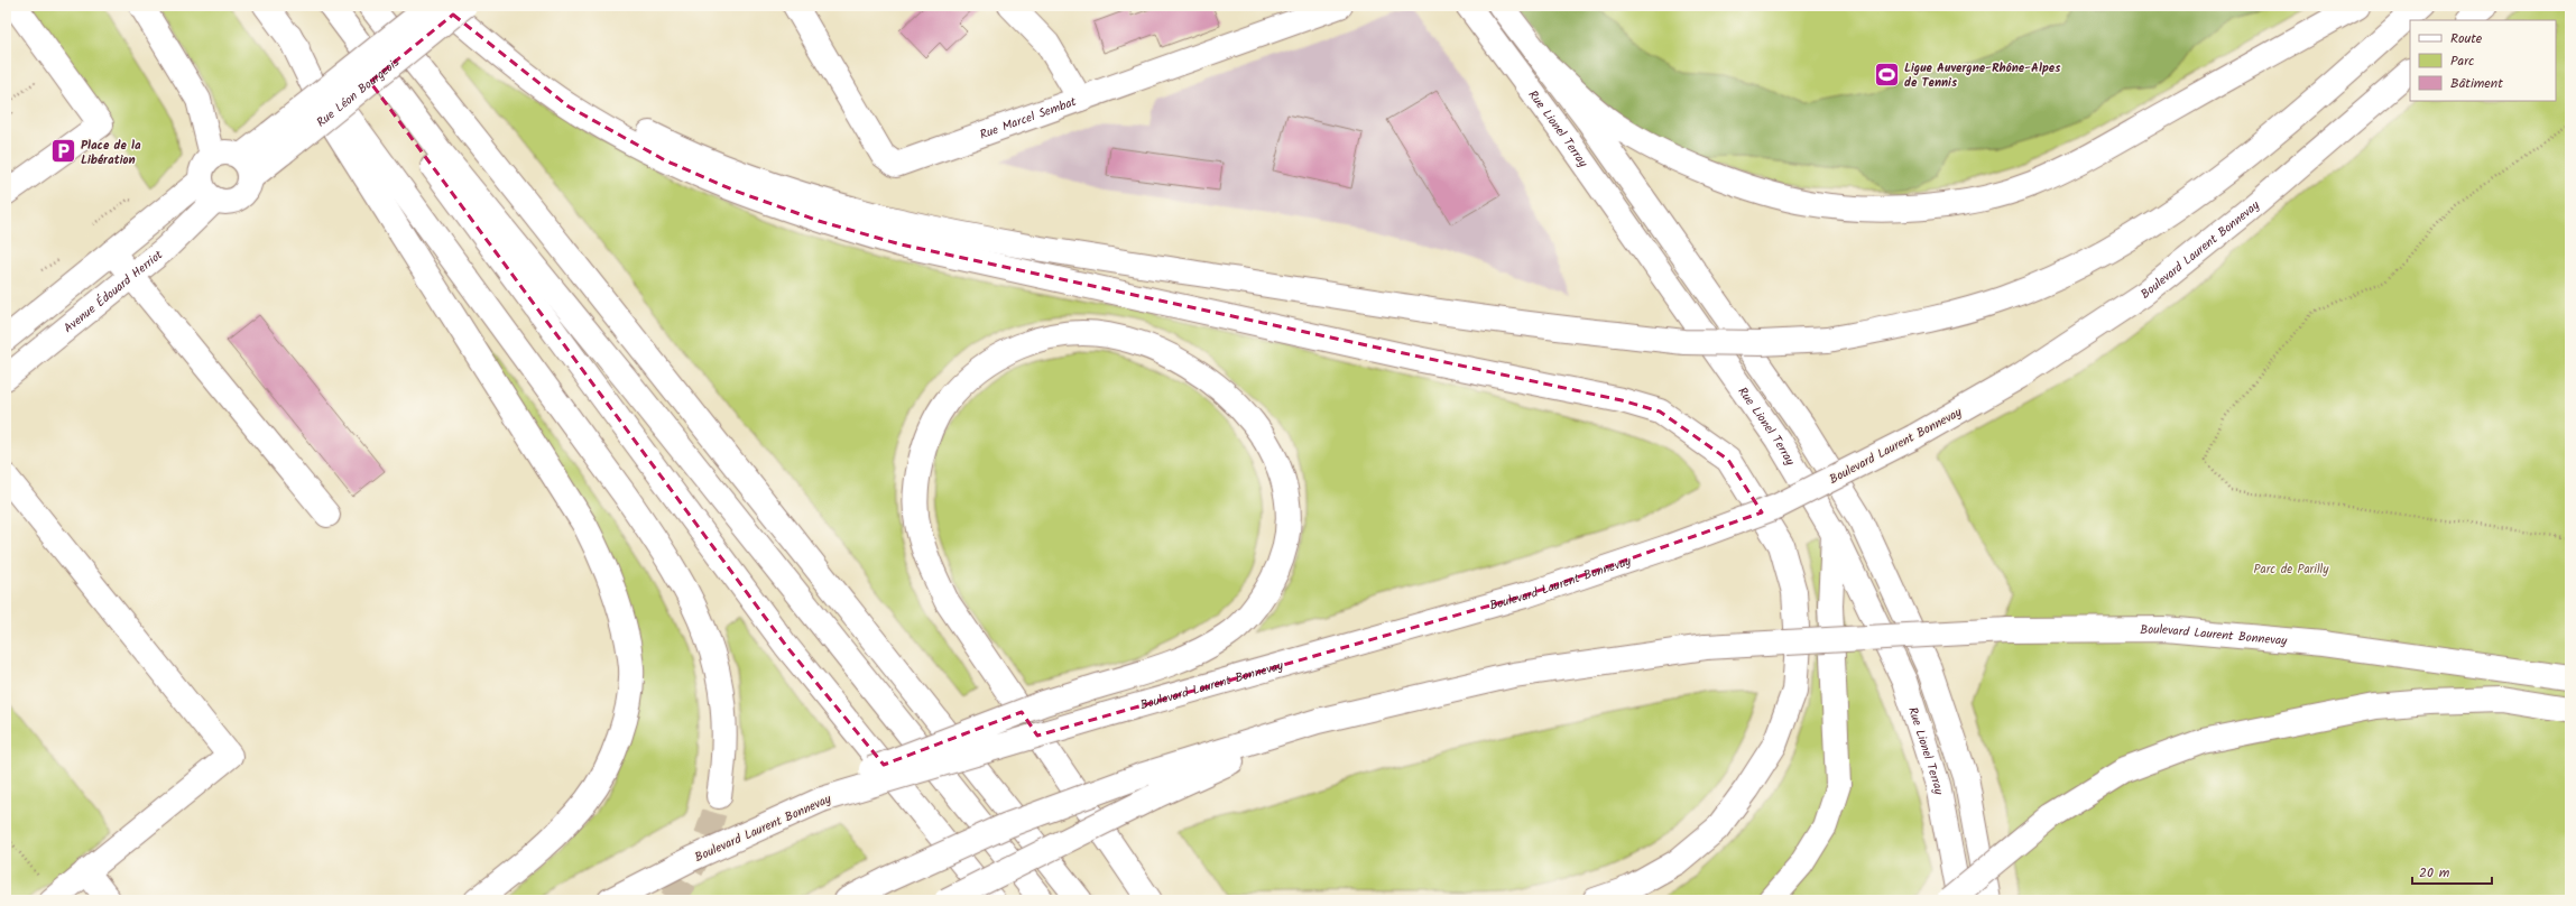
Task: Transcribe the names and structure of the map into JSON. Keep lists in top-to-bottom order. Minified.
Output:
{"streets":{"main road":["Rue Léon Bourgeois","Rue Marcel Sembat","Rue Lionel Terray","Boulevard Laurent Bonnevay","Avenue Édouard Herriot"]},"crossings":[["Rue Léon Bourgeois","Avenue Édouard Herriot"]],"parks":["Parc de Parilly"],"places":{"sports":["Ligue Auvergne-Rhône-Alpes de Tennis"],"parking":["Place de la Libération"]},"legend":["Route","Parc","Bâtiment"],"scale_bar":"20 m"}
